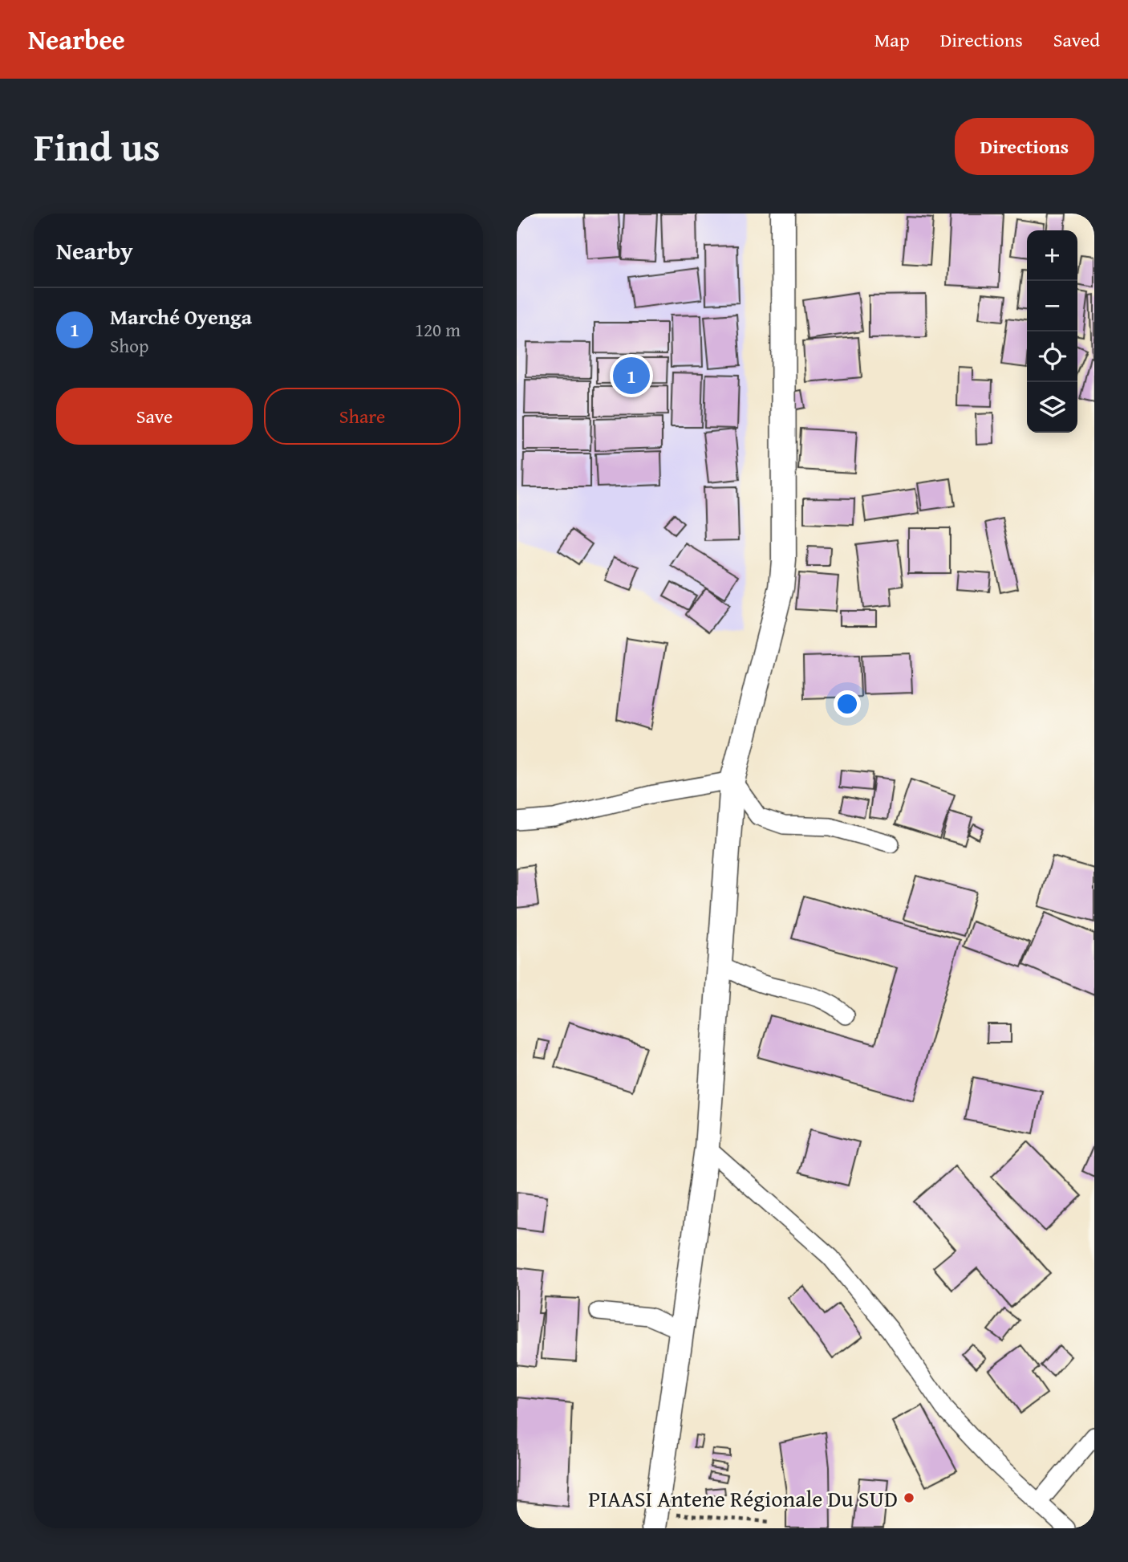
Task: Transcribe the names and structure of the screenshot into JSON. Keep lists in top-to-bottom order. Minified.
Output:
{"places":["PIAASI Antene Régionale Du SUD"],"page":{"header":"Nearbee","nav":["Map","Directions","Saved"],"title":"Find us","buttons":["Directions",["Save","Share"]],"heading":"Nearby","map_buttons":["+","−"],"list":[{"mark":"1","name":"Marché Oyenga","note":"Shop","value":"120 m"}],"pins":"1"}}
